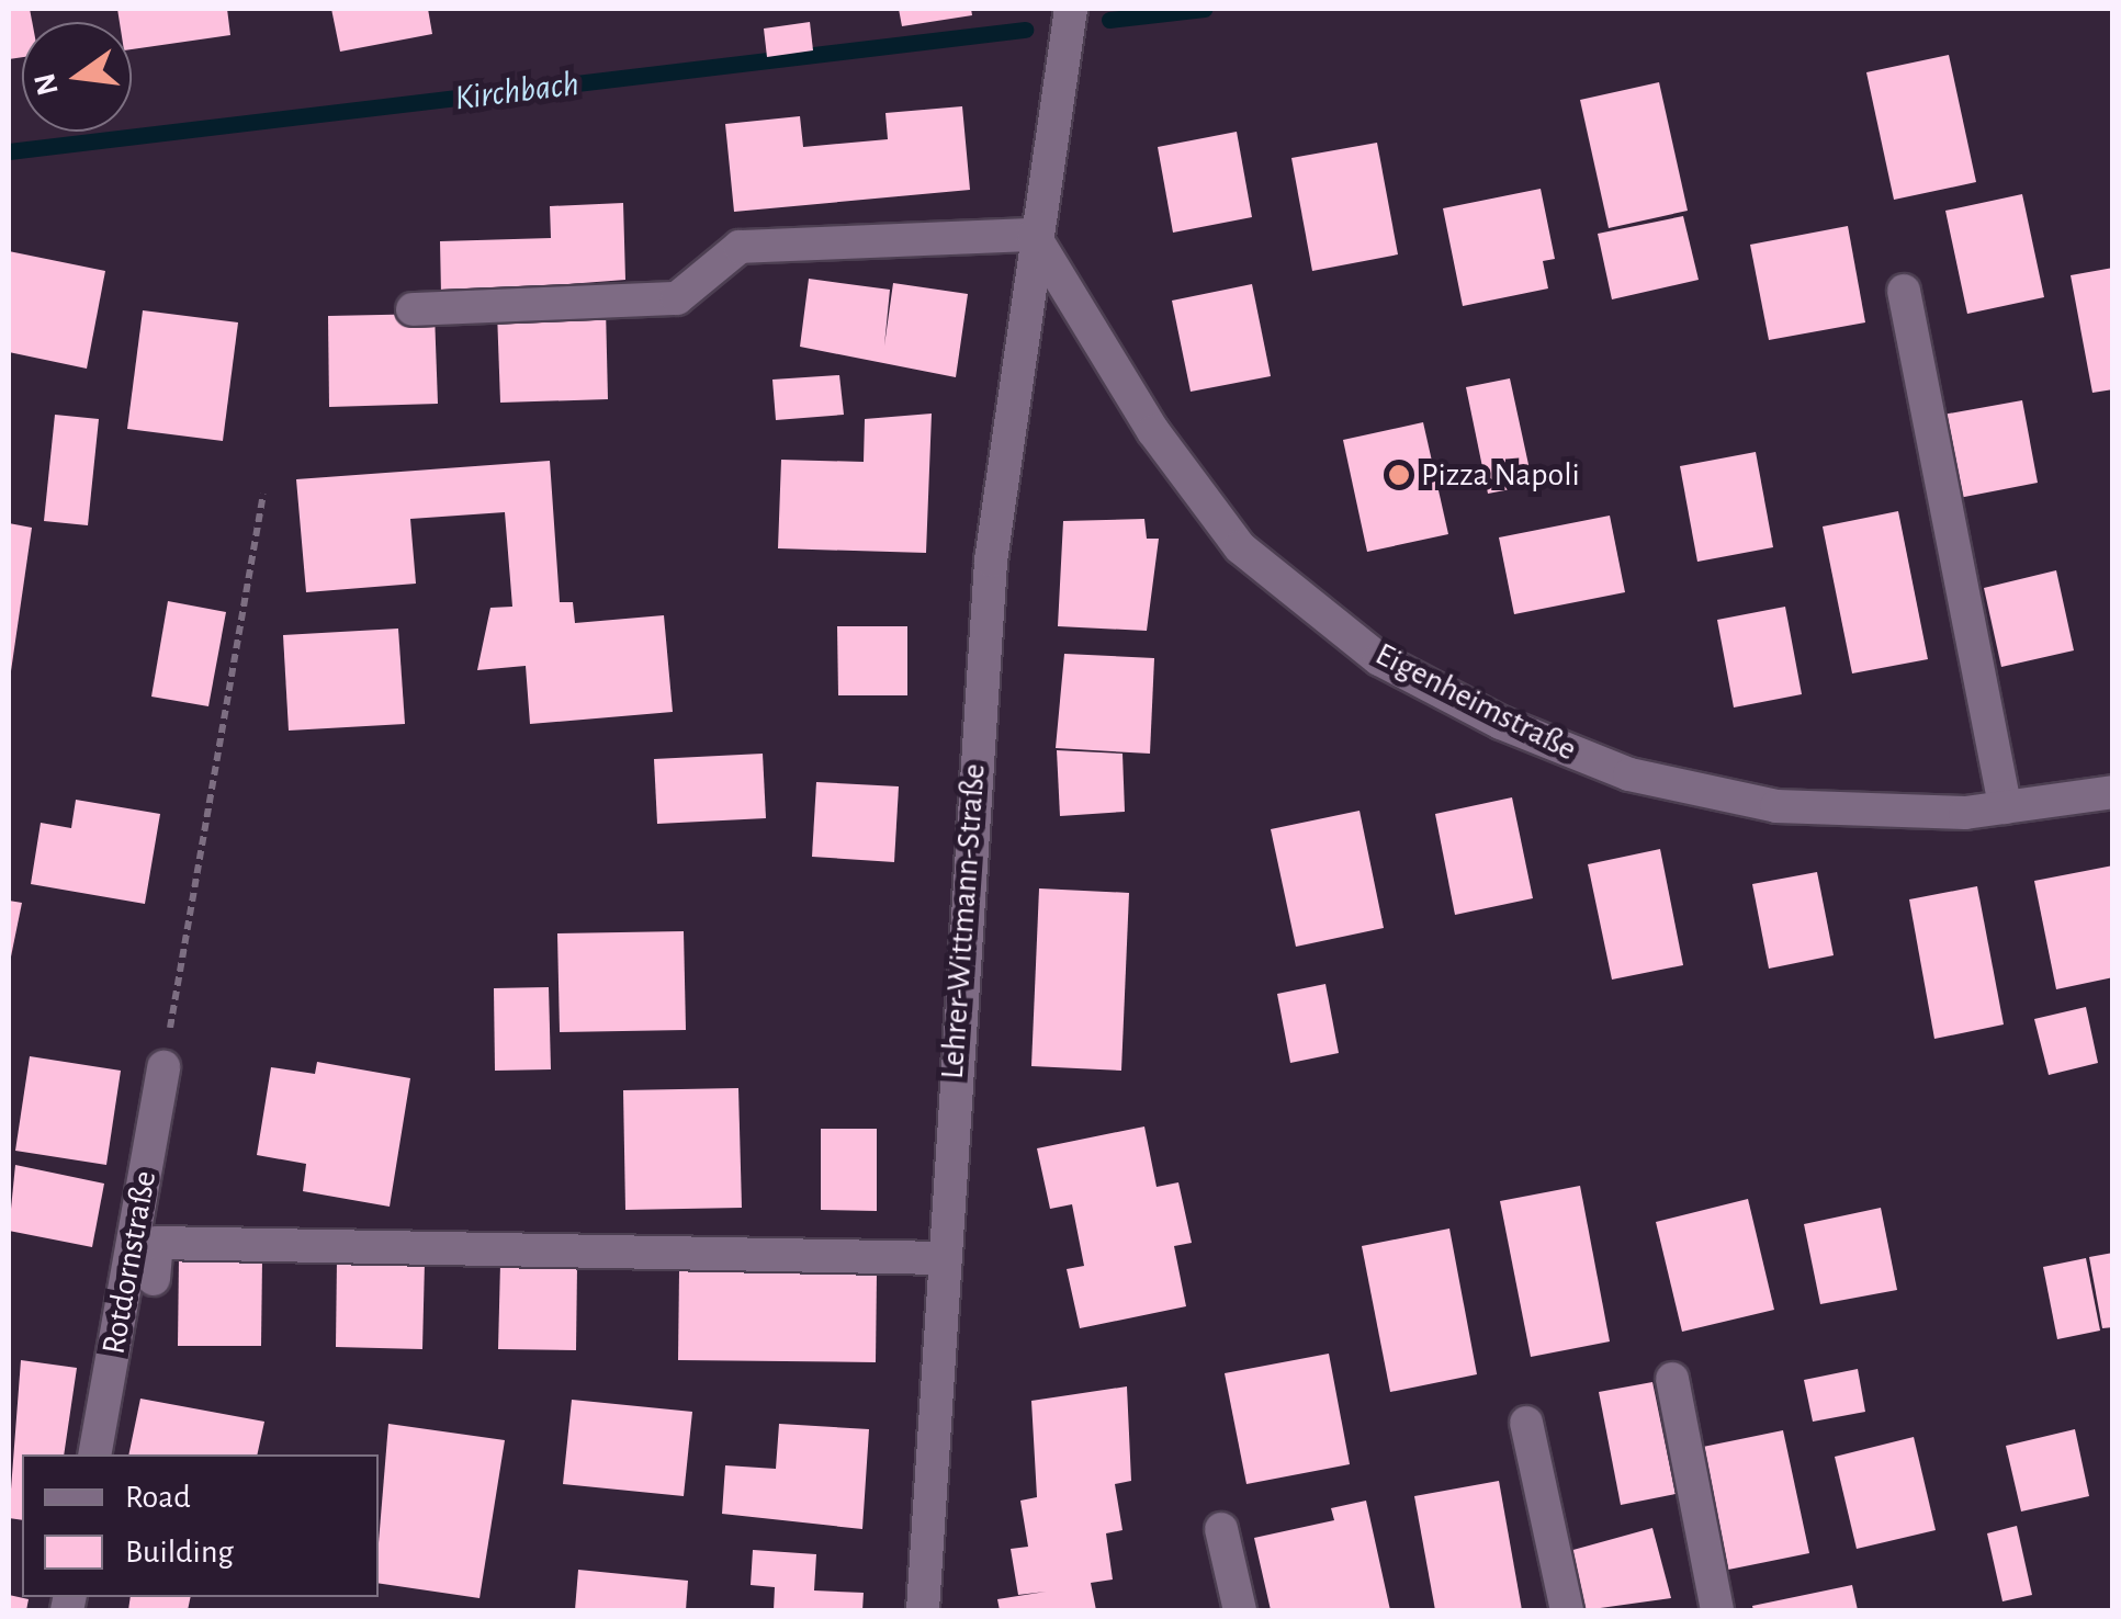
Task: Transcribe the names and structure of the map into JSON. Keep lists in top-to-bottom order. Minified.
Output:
{"streets":{"street":["Eigenheimstraße","Lehrer-Wittmann-Straße","Rotdornstraße"]},"crossings":[["Eigenheimstraße","Lehrer-Wittmann-Straße"]],"water":["Kirchbach"],"places":["Pizza Napoli"],"legend":["Road","Building"],"north":"left"}
